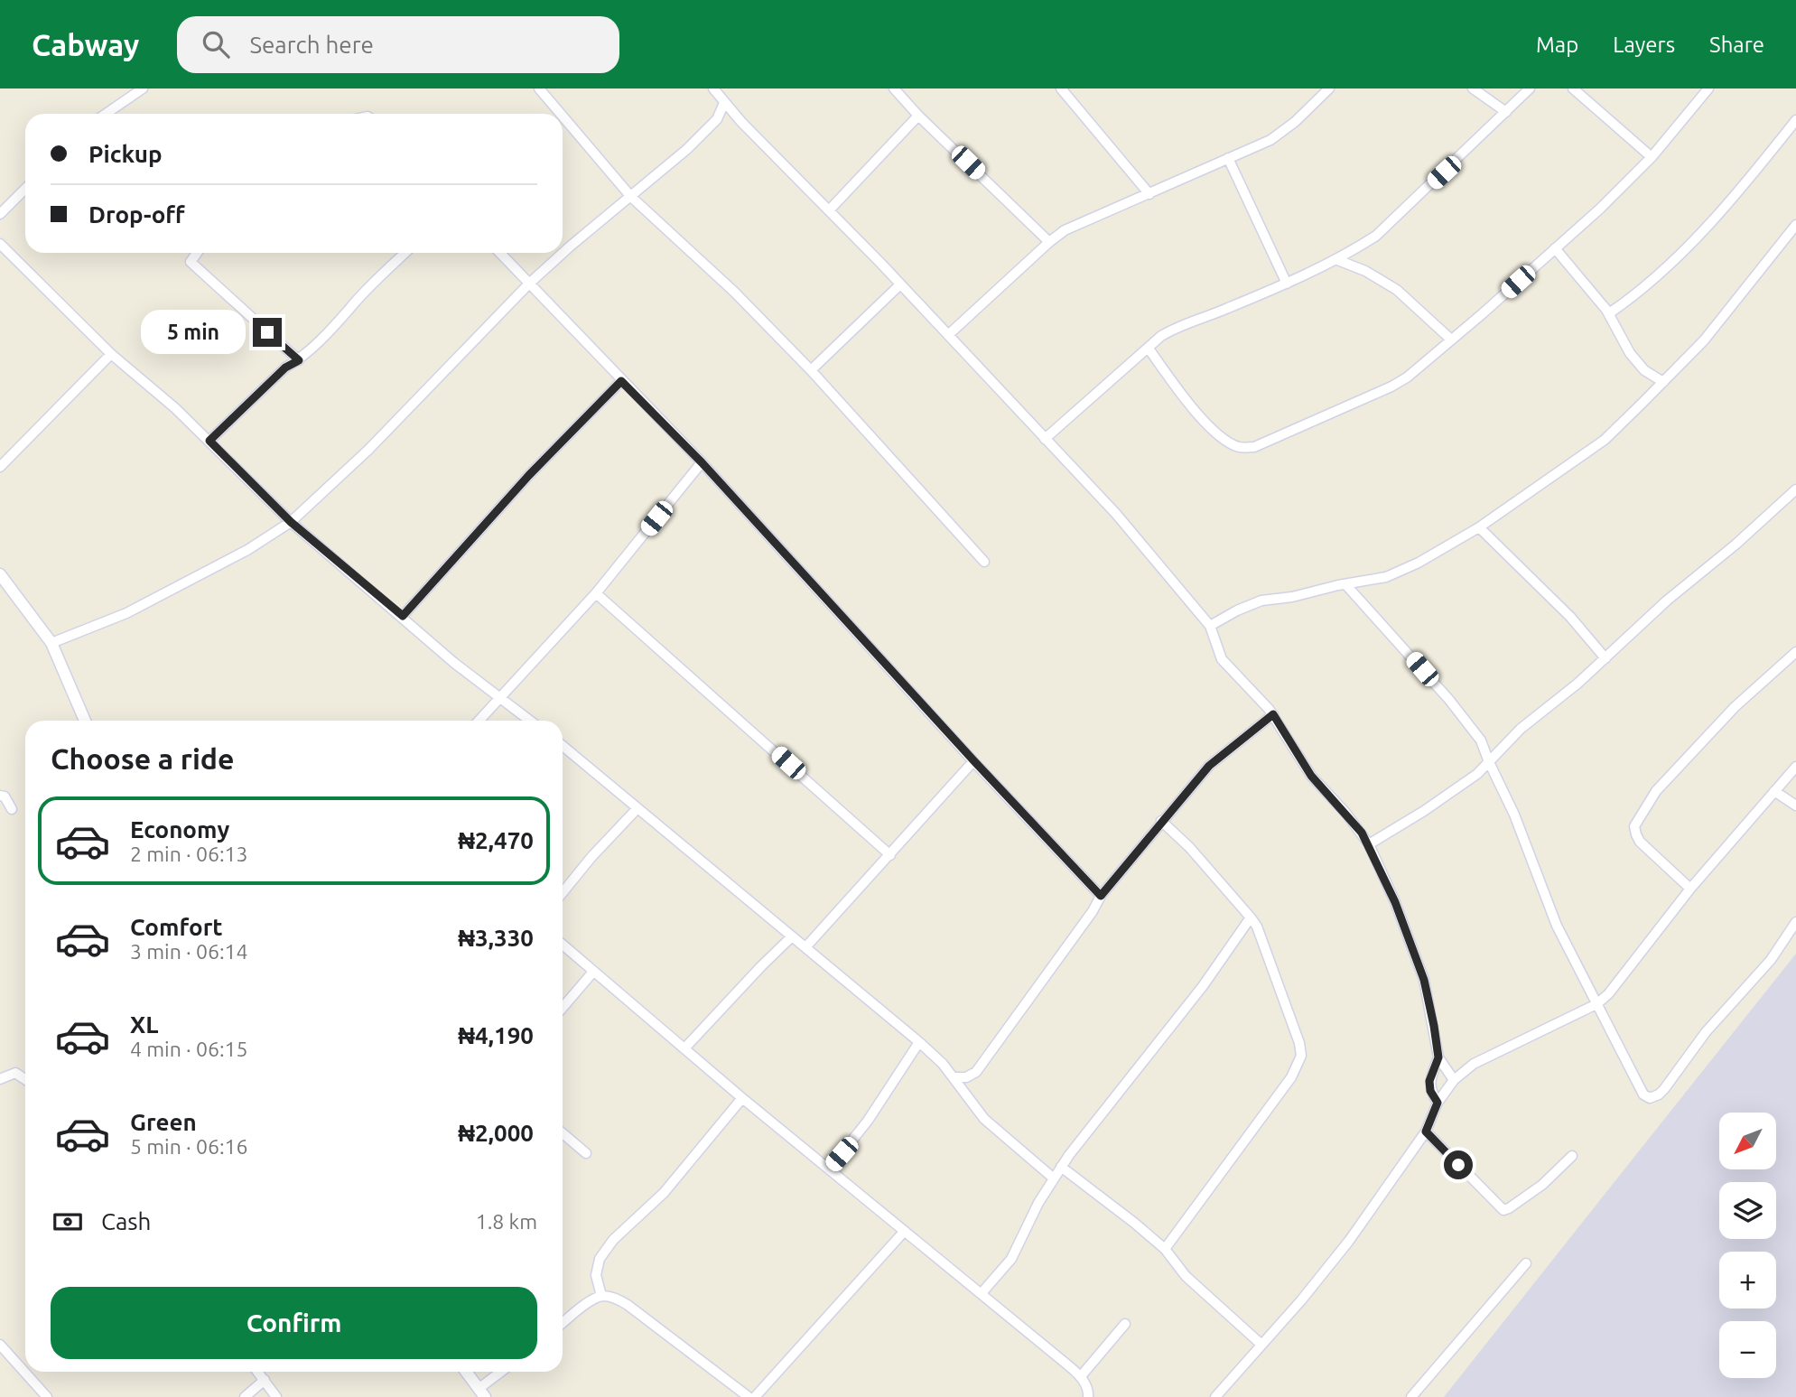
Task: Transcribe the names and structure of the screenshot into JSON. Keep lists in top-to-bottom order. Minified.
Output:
{"north":"bottom left","page":{"header":"Cabway","search":"Search here","nav":["Map","Layers","Share"],"banner":["Pickup","Drop-off"],"bubble":"5 min","heading":"Choose a ride","list":[{"name":"Economy","note":"2 min · 06:13","value":"₦2,470"},{"name":"Comfort","note":"3 min · 06:14","value":"₦3,330"},{"name":"XL","note":"4 min · 06:15","value":"₦4,190"},{"name":"Green","note":"5 min · 06:16","value":"₦2,000"}],"map_buttons":["+","−"],"pay":["Cash","1.8 km"],"buttons":"Confirm"}}
